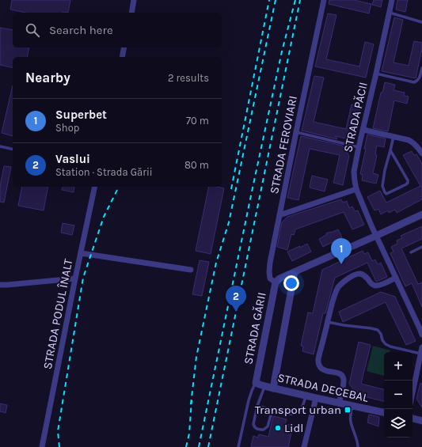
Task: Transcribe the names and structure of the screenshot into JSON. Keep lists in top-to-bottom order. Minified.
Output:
{"streets":{"street":["STRADA PĂCII","STRADA FEROVIARI","STRADA PODUL ÎNALT","STRADA GĂRII","STRADA DECEBAL"]},"crossings":[["STRADA FEROVIARI","STRADA GĂRII"],["STRADA GĂRII","STRADA DECEBAL"]],"places":{"transit":["Transport urban"],"other":["Lidl"]},"page":{"search":"Search here","heading":["Nearby","2 results"],"list":[{"mark":"1","name":"Superbet","note":"Shop","value":"70 m"},{"mark":"2","name":"Vaslui","note":"Station · Strada Gării","value":"80 m"}],"pins":["1","2"],"map_buttons":["+","−"]}}
